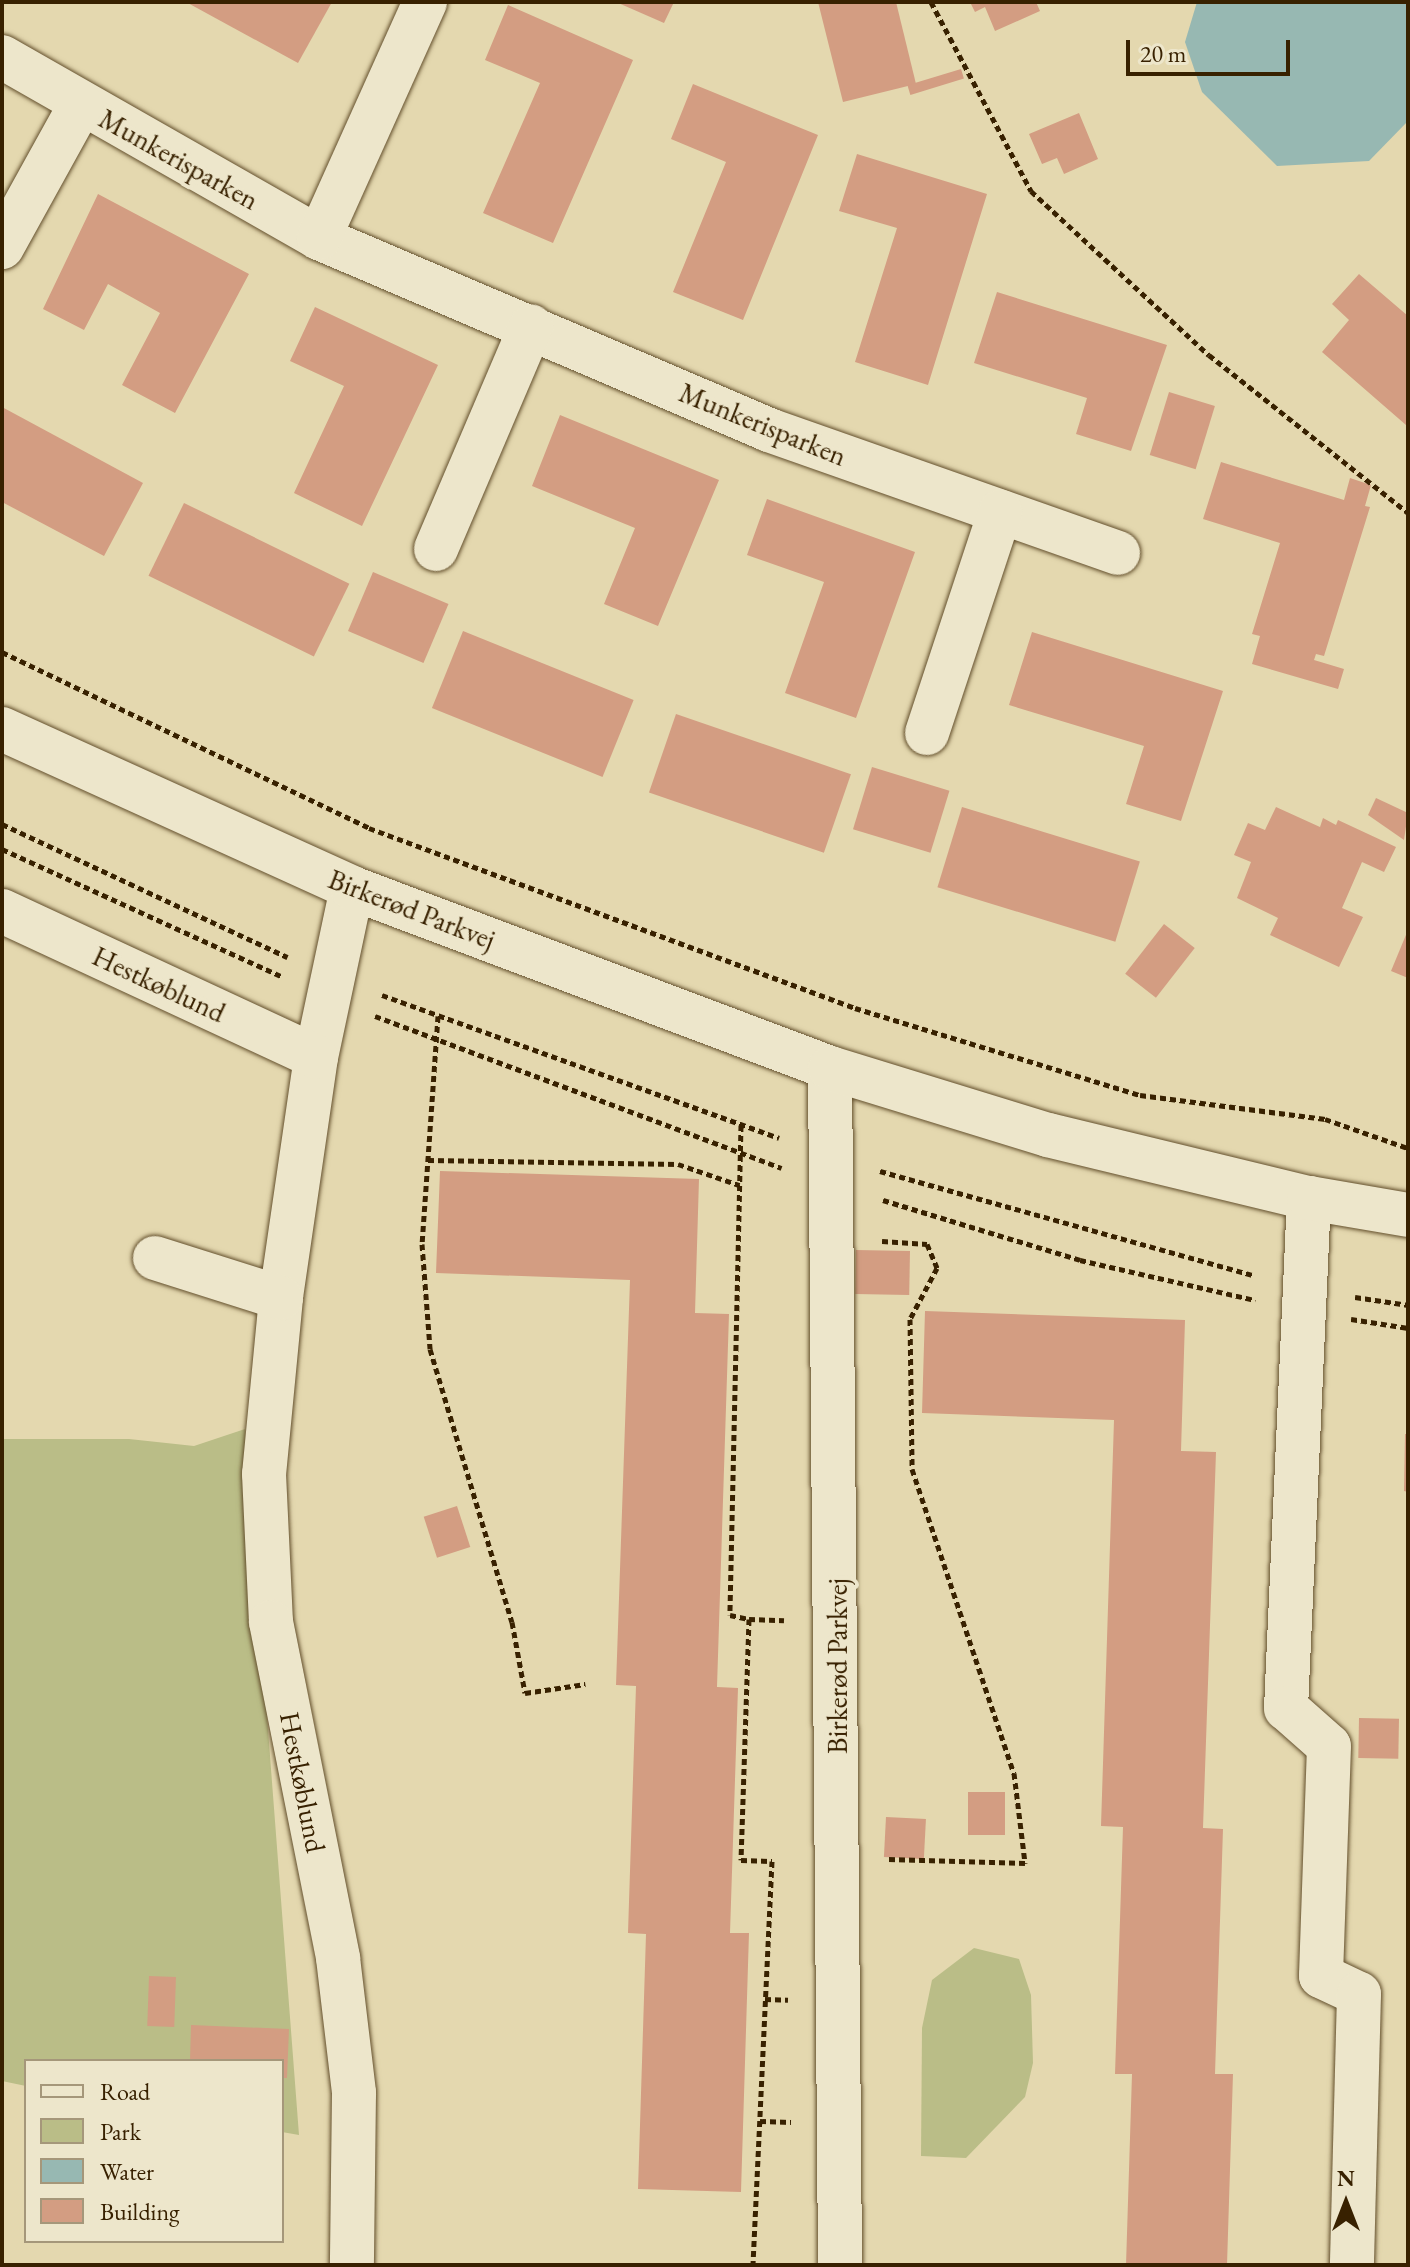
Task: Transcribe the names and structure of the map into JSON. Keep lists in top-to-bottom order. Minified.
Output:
{"streets":{"street":["Munkerisparken","Birkerød Parkvej","Hestkøblund"]},"crossings":[["Birkerød Parkvej","Hestkøblund"]],"legend":["Road","Park","Water","Building"],"scale_bar":"20 m","north":"top"}
